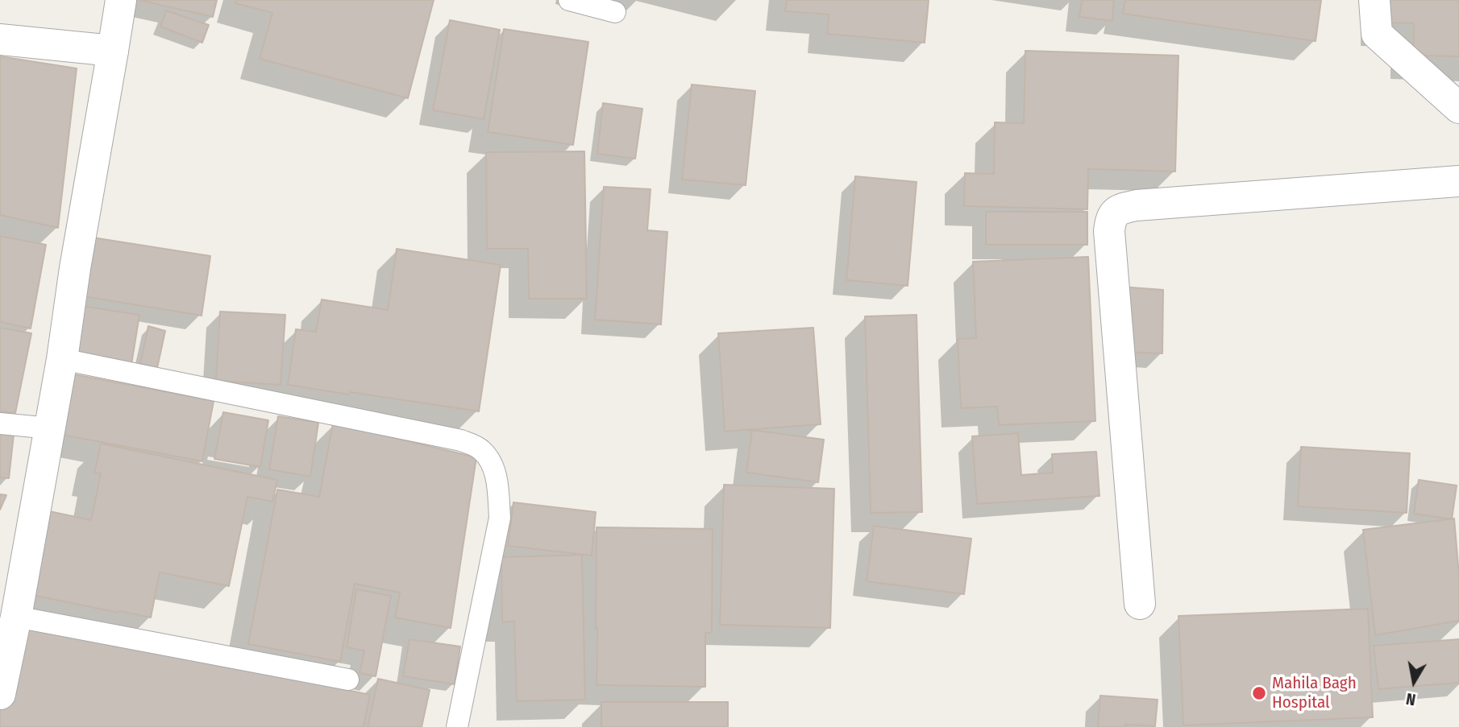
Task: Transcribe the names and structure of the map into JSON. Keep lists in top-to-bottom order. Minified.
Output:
{"places":["Mahila Bagh Hospital"],"north":"bottom"}
